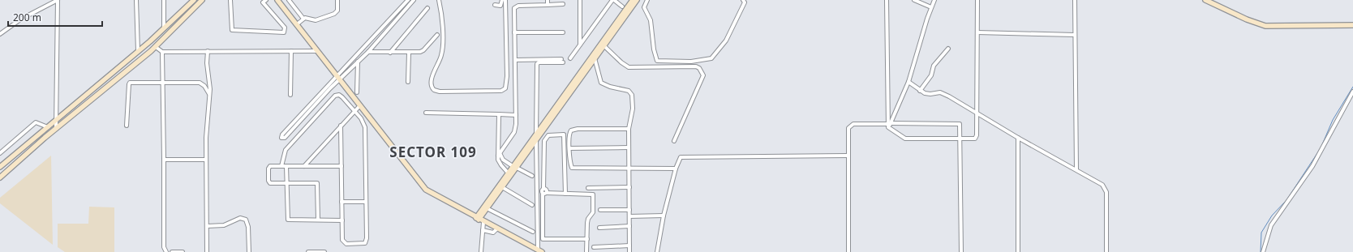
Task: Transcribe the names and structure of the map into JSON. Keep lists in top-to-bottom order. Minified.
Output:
{"districts":["SECTOR 109"],"scale_bar":"200 m"}
